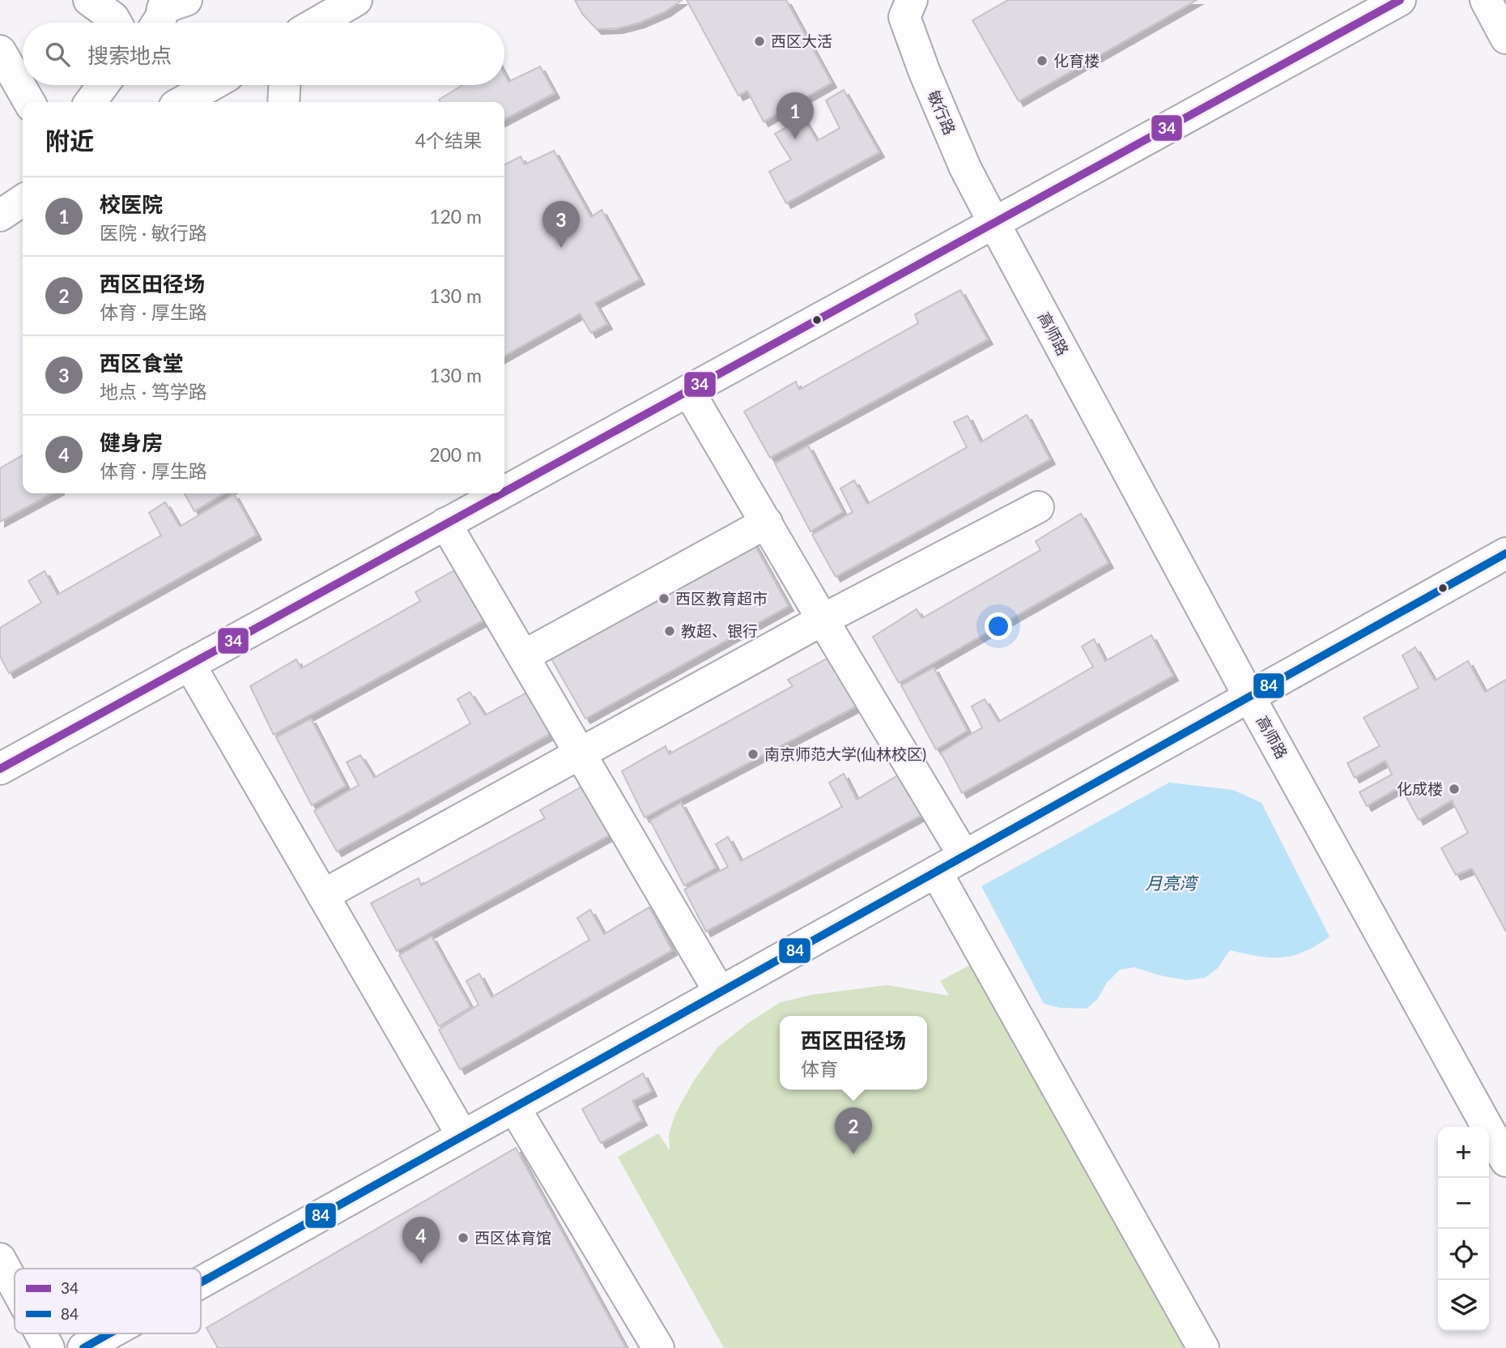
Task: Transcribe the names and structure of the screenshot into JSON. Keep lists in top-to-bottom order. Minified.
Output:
{"streets":{"street":["敏行路","高师路"]},"crossings":[["敏行路","高师路"]],"water":["月亮湾"],"places":["西区大活","化育楼","西区教育超市","教超、银行","南京师范大学(仙林校区)","化成楼","西区体育馆"],"lines":["transit line 34","transit line 84"],"legend":["34","84"],"page":{"search":"搜索地点","pins":["1","3","2","4"],"heading":["附近","4个结果"],"list":[{"mark":"1","name":"校医院","note":"医院 · 敏行路","value":"120 m"},{"mark":"2","name":"西区田径场","note":"体育 · 厚生路","value":"130 m"},{"mark":"3","name":"西区食堂","note":"地点 · 笃学路","value":"130 m"},{"mark":"4","name":"健身房","note":"体育 · 厚生路","value":"200 m"}],"popup":["西区田径场","体育"],"map_buttons":["+","−"]}}
